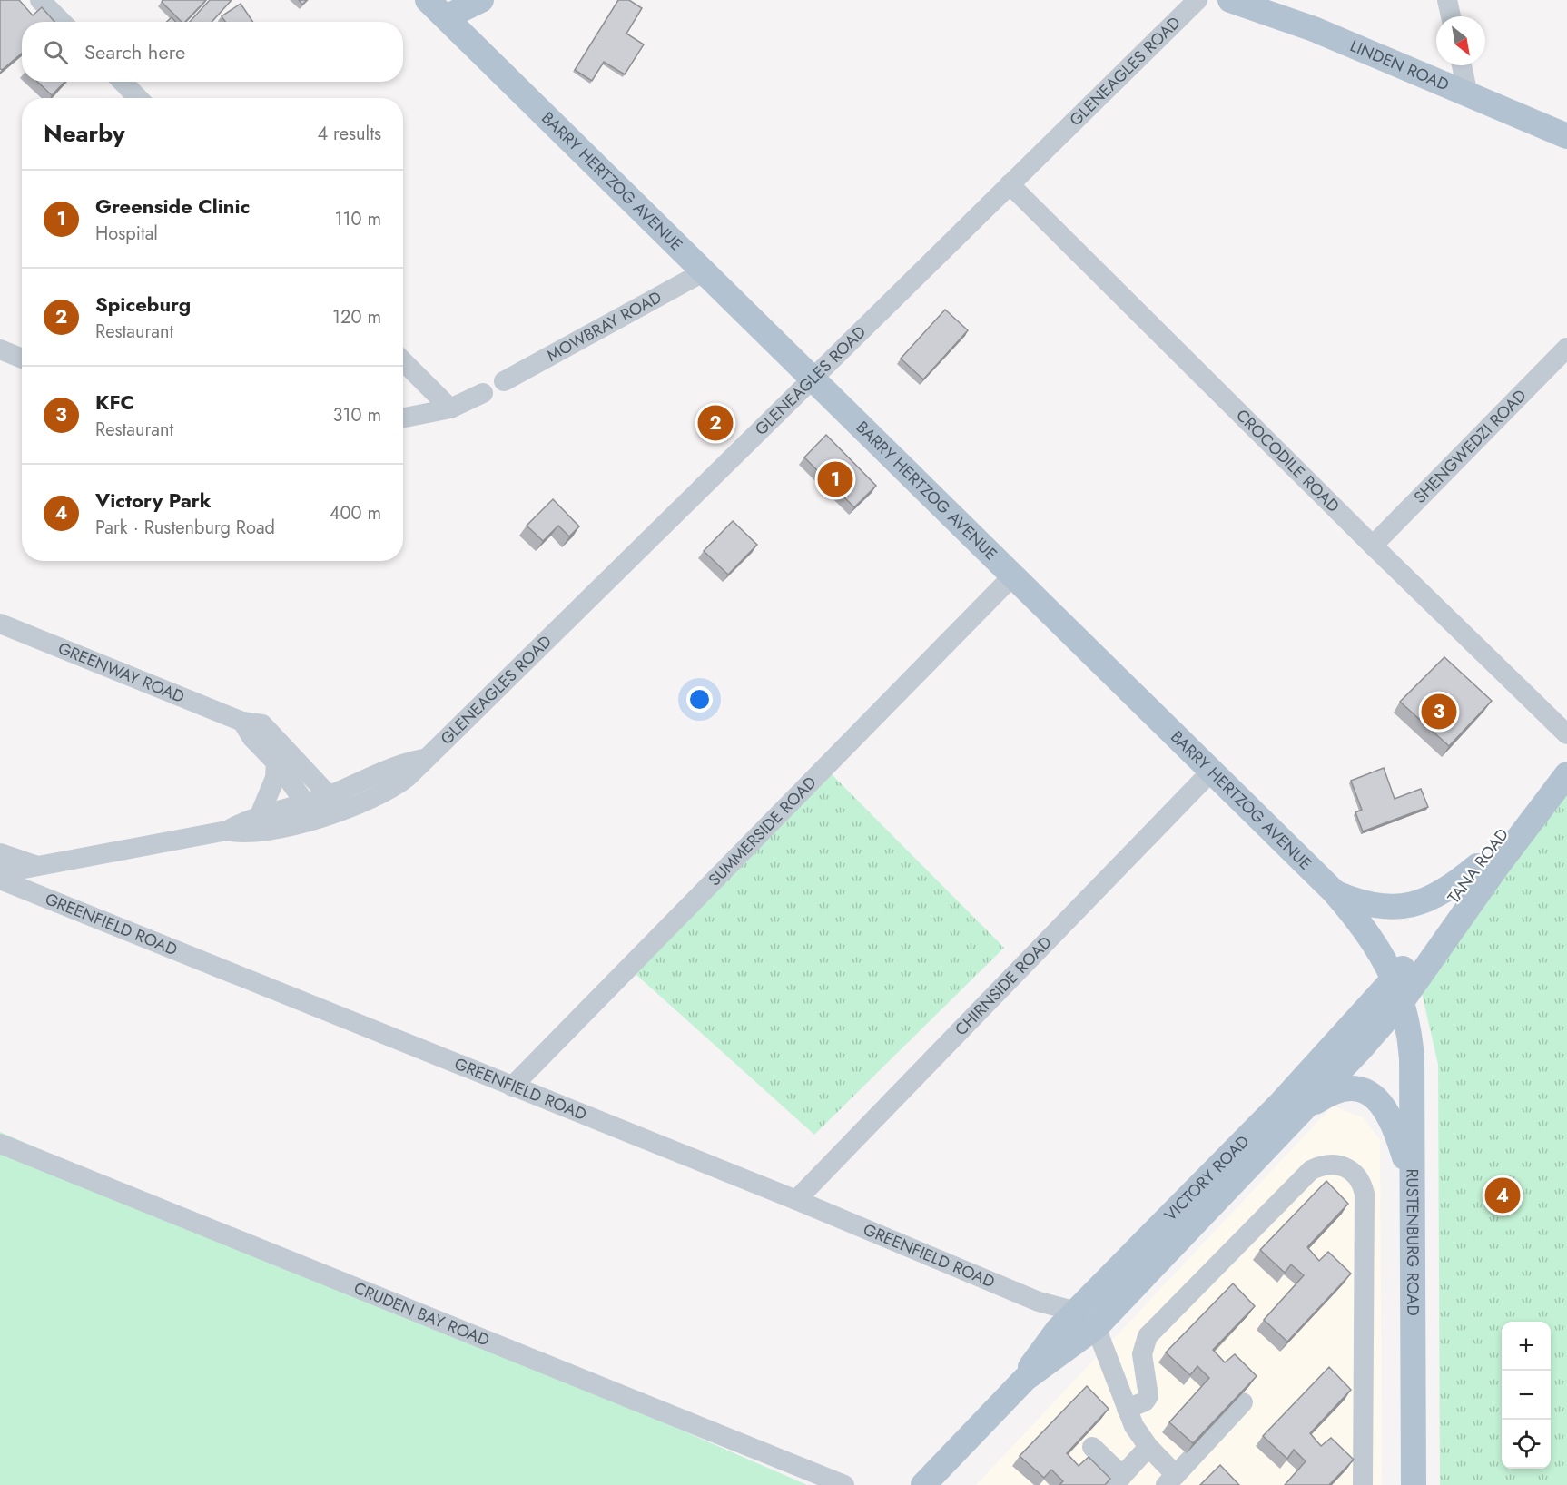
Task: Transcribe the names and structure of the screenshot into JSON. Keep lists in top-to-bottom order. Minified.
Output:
{"streets":{"main road":["LINDEN ROAD","BARRY HERTZOG AVENUE","TANA ROAD","VICTORY ROAD","RUSTENBURG ROAD"],"street":["GLENEAGLES ROAD","MOWBRAY ROAD","SHENGWEDZI ROAD","CROCODILE ROAD","GREENWAY ROAD","SUMMERSIDE ROAD","GREENFIELD ROAD","CHIRNSIDE ROAD","CRUDEN BAY ROAD"]},"crossings":[["GLENEAGLES ROAD","BARRY HERTZOG AVENUE"],["GLENEAGLES ROAD","CROCODILE ROAD"],["GLENEAGLES ROAD","GREENWAY ROAD"],["BARRY HERTZOG AVENUE","MOWBRAY ROAD"],["BARRY HERTZOG AVENUE","SUMMERSIDE ROAD"],["BARRY HERTZOG AVENUE","TANA ROAD"],["BARRY HERTZOG AVENUE","CHIRNSIDE ROAD"],["BARRY HERTZOG AVENUE","VICTORY ROAD"],["BARRY HERTZOG AVENUE","RUSTENBURG ROAD"],["SHENGWEDZI ROAD","CROCODILE ROAD"],["SUMMERSIDE ROAD","GREENFIELD ROAD"],["TANA ROAD","VICTORY ROAD"],["TANA ROAD","RUSTENBURG ROAD"],["GREENFIELD ROAD","CHIRNSIDE ROAD"],["GREENFIELD ROAD","VICTORY ROAD"],["VICTORY ROAD","RUSTENBURG ROAD"]],"north":"bottom right","page":{"search":"Search here","heading":["Nearby","4 results"],"list":[{"mark":"1","name":"Greenside Clinic","note":"Hospital","value":"110 m"},{"mark":"2","name":"Spiceburg","note":"Restaurant","value":"120 m"},{"mark":"3","name":"KFC","note":"Restaurant","value":"310 m"},{"mark":"4","name":"Victory Park","note":"Park · Rustenburg Road","value":"400 m"}],"pins":["2","1","3","4"],"map_buttons":["+","−"]}}
